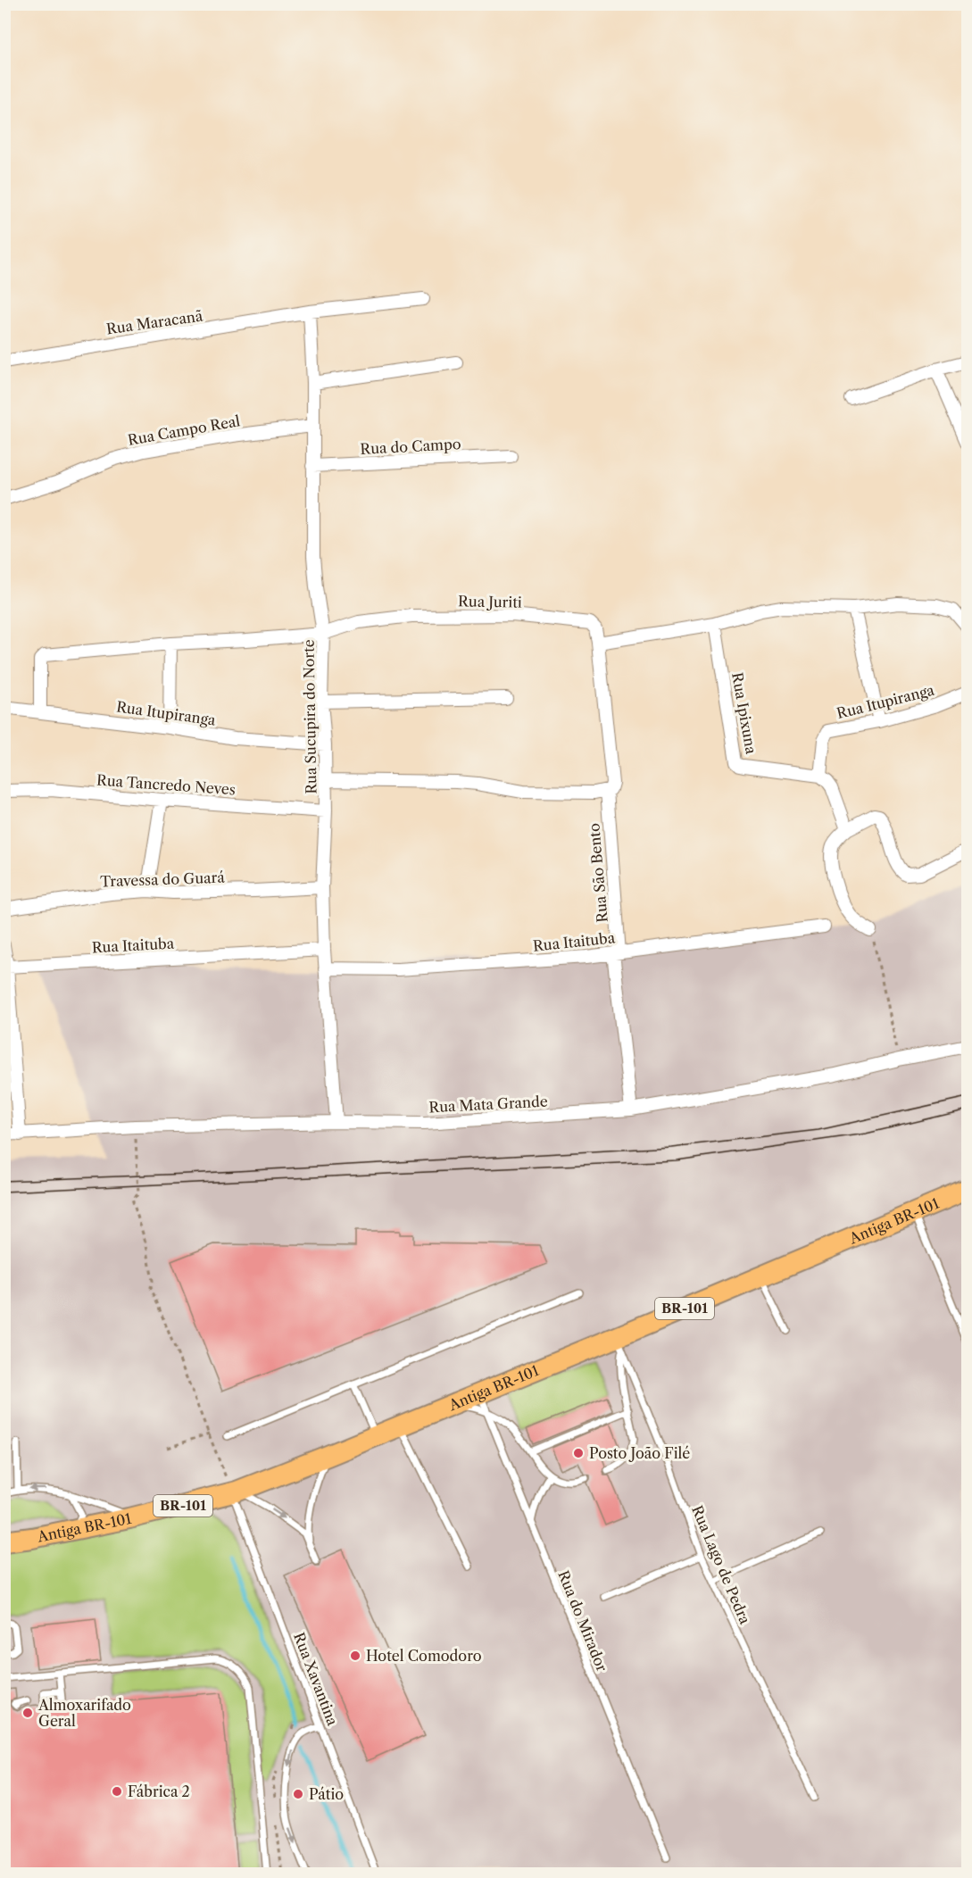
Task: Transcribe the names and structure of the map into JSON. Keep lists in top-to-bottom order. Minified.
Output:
{"streets":{"main road":["Antiga BR-101","BR-101"],"street":["Rua Maracanã","Rua Campo Real","Rua do Campo","Rua Juriti","Rua Itupiranga","Rua Ipixuna","Rua Sucupira do Norte","Rua Tancredo Neves","Rua São Bento","Travessa do Guará","Rua Itaituba","Rua Mata Grande"],"lane":["Rua Lago de Pedra","Rua do Mirador","Rua Xavantina"]},"crossings":[["Rua Maracanã","Rua Sucupira do Norte"],["Rua Campo Real","Rua Sucupira do Norte"],["Rua do Campo","Rua Sucupira do Norte"],["Rua Juriti","Rua Itupiranga"],["Rua Juriti","Rua Sucupira do Norte"],["Rua Juriti","Rua São Bento"],["Rua Itupiranga","Rua Ipixuna"],["Rua Itupiranga","Rua Sucupira do Norte"],["Rua Sucupira do Norte","Rua Tancredo Neves"],["Rua Sucupira do Norte","Travessa do Guará"],["Rua Sucupira do Norte","Rua Itaituba"],["Rua Sucupira do Norte","Rua Mata Grande"],["Rua São Bento","Rua Itaituba"],["Rua São Bento","Rua Mata Grande"],["Antiga BR-101","Rua Lago de Pedra"],["Antiga BR-101","Rua do Mirador"],["Antiga BR-101","Rua Xavantina"]],"places":["Posto João Filé","Hotel Comodoro","Almoxarifado Geral","Fábrica 2","Pátio"]}
